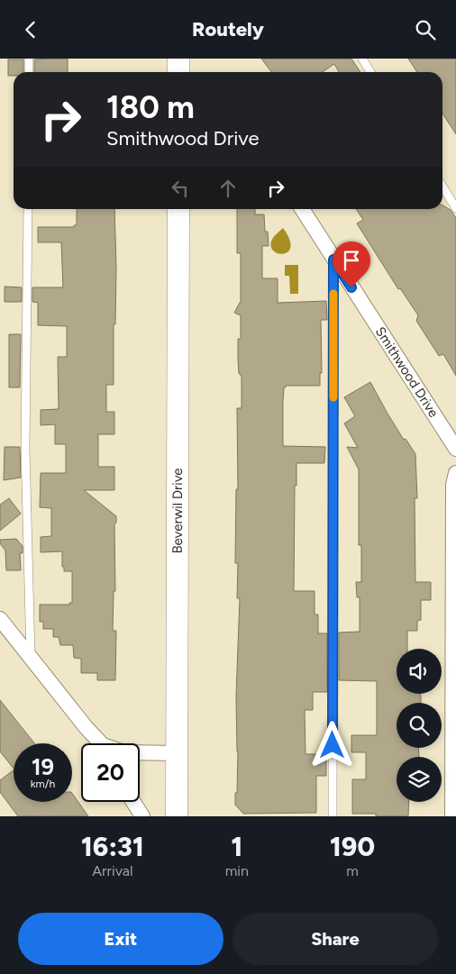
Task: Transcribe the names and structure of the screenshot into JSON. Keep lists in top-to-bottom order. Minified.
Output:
{"streets":{"street":["Smithwood Drive","Beverwil Drive"]},"page":{"header":"Routely","turn":["180 m","Smithwood Drive"],"speed":"19 km/h","limit":"20","eta":["16:31","Arrival","1","min","190","m"],"buttons":["Exit","Share"]}}
